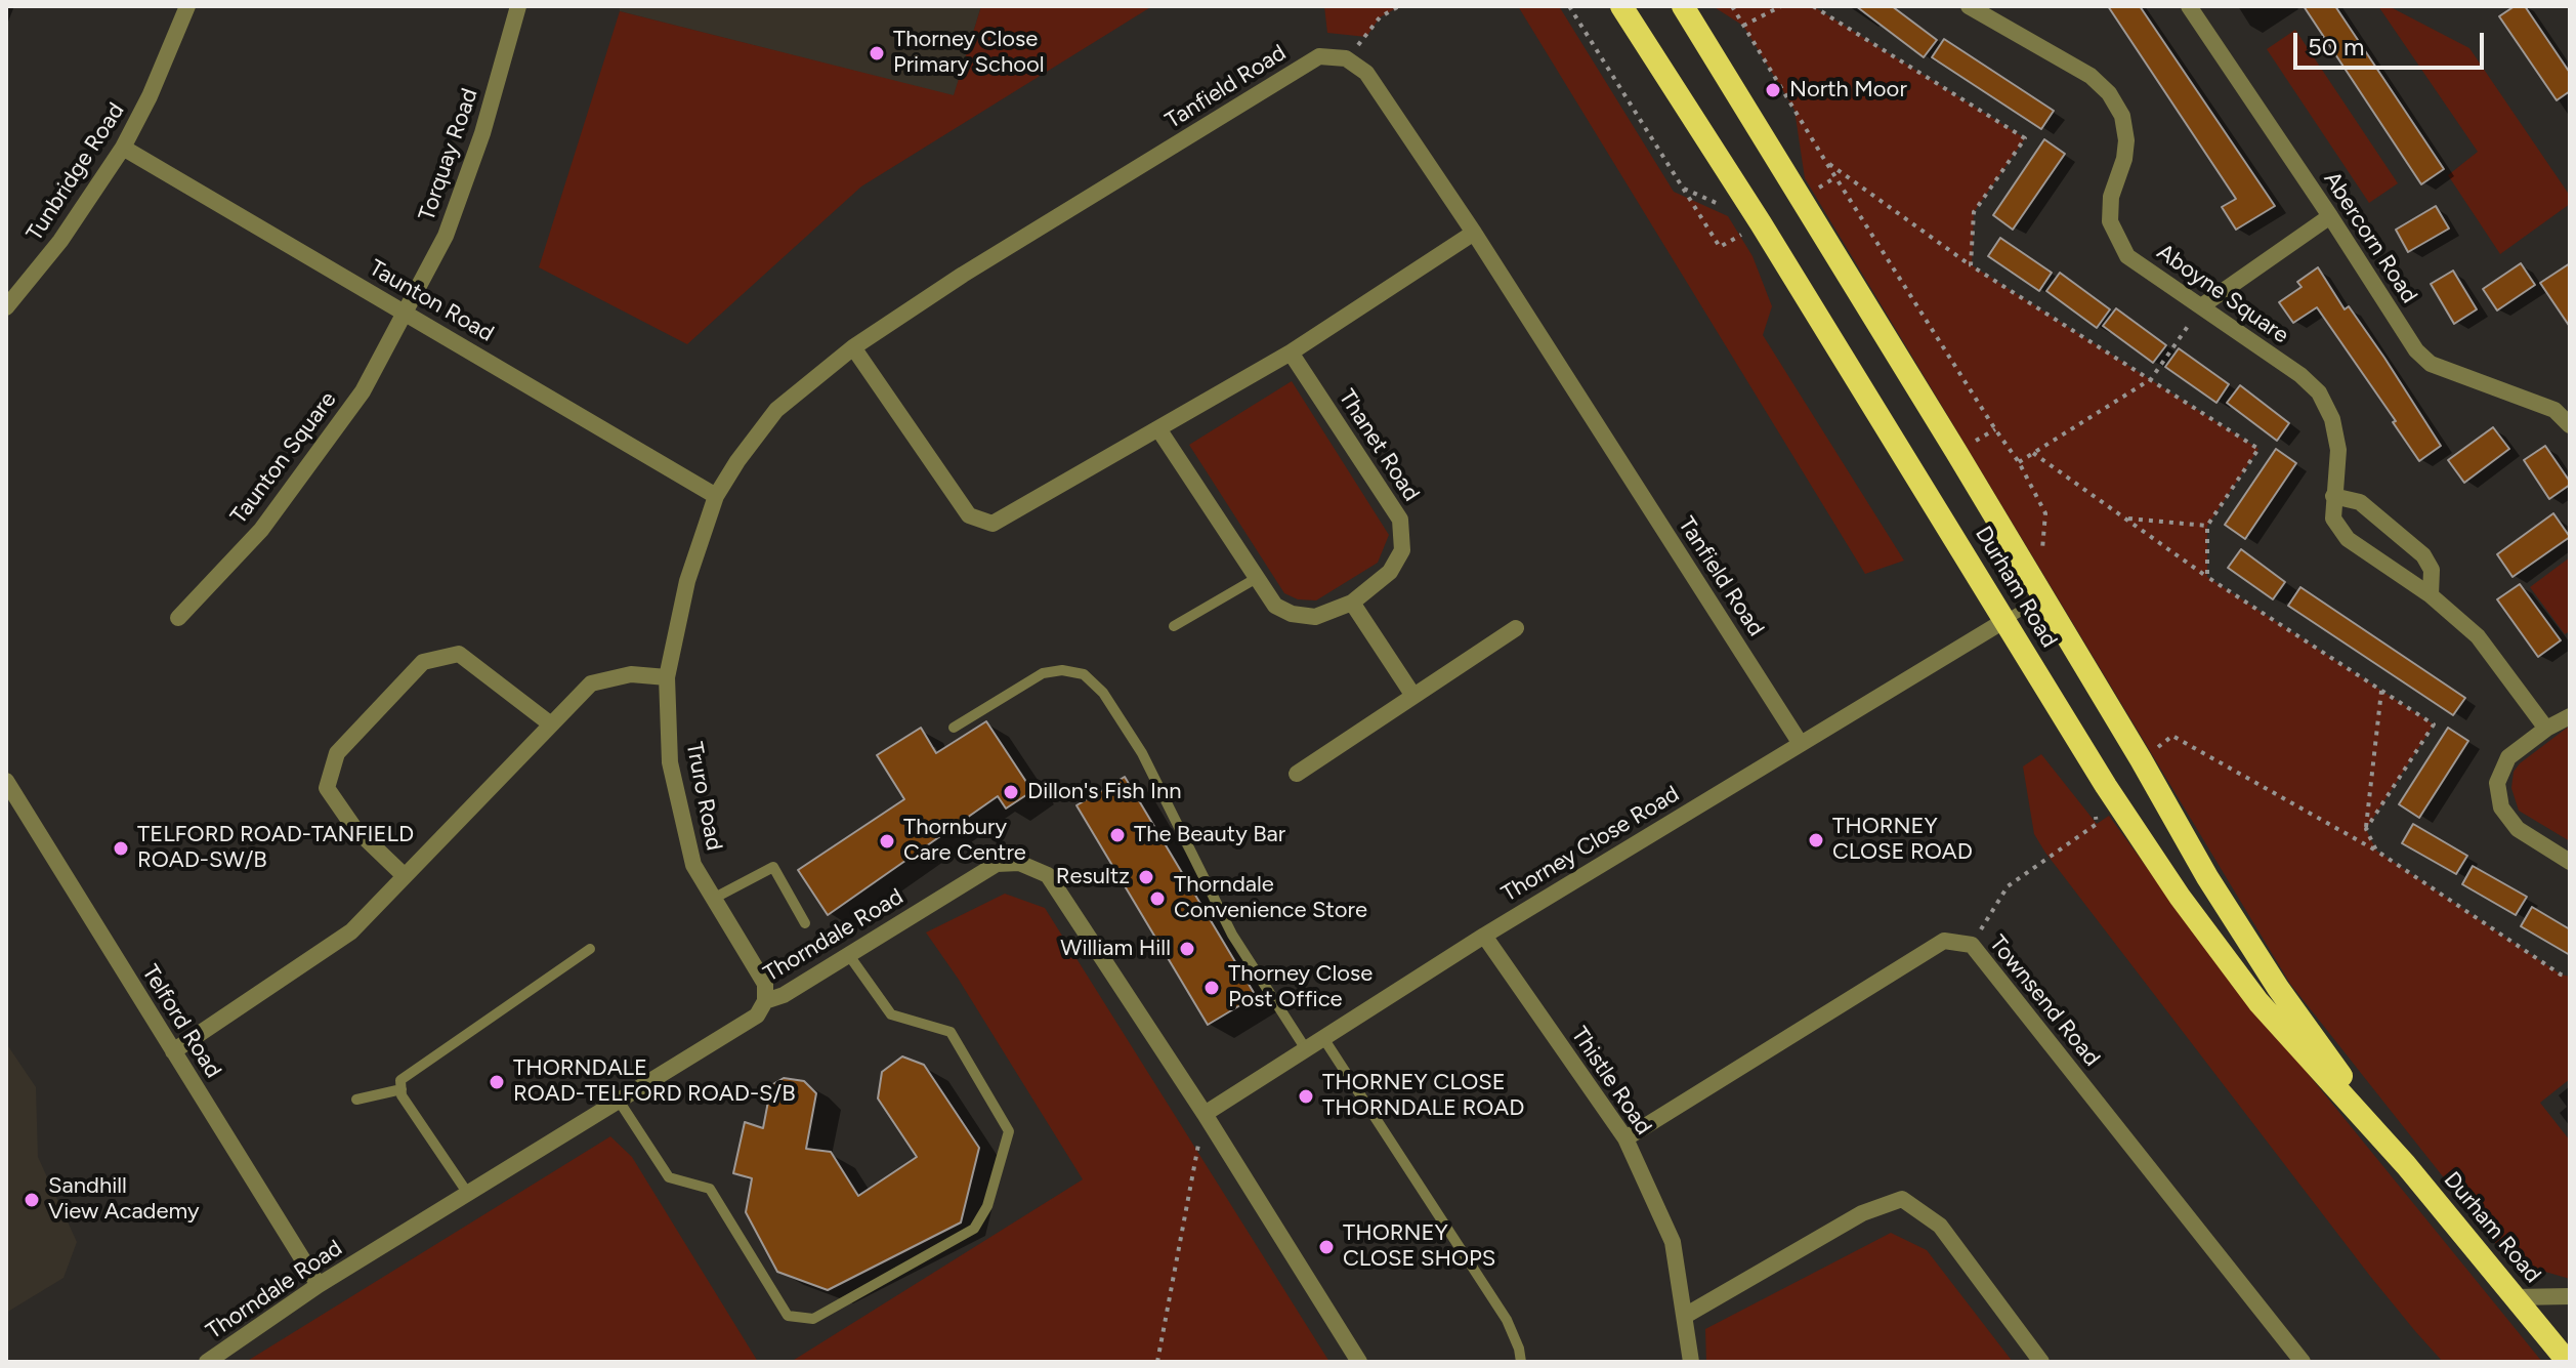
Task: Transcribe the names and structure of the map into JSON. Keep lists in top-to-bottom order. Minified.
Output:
{"streets":{"highway":["Durham Road"],"street":["Tanfield Road","Torquay Road","Tunbridge Road","Abercorn Road","Aboyne Square","Taunton Road","Thanet Road","Taunton Square","Truro Road","Thorney Close Road","Thorndale Road","Townsend Road","Telford Road","Thistle Road"]},"crossings":[["Tanfield Road","Taunton Road"],["Tanfield Road","Truro Road"],["Tanfield Road","Thorney Close Road"],["Torquay Road","Taunton Road"],["Torquay Road","Taunton Square"],["Tunbridge Road","Taunton Road"],["Taunton Road","Taunton Square"],["Durham Road","Thorney Close Road"],["Truro Road","Thorndale Road"],["Thorney Close Road","Thorndale Road"],["Thorney Close Road","Thistle Road"],["Thorndale Road","Telford Road"],["Townsend Road","Thistle Road"]],"places":["Thorney Close Primary School","North Moor","Dillon's Fish Inn","The Beauty Bar","THORNEY CLOSE ROAD","Thornbury Care Centre","TELFORD ROAD-TANFIELD ROAD-SW/B","Resultz","Thorndale Convenience Store","William Hill","Thorney Close Post Office","THORNDALE ROAD-TELFORD ROAD-S/B","THORNEY CLOSE THORNDALE ROAD","Sandhill View Academy","THORNEY CLOSE SHOPS"],"scale_bar":"50 m"}
